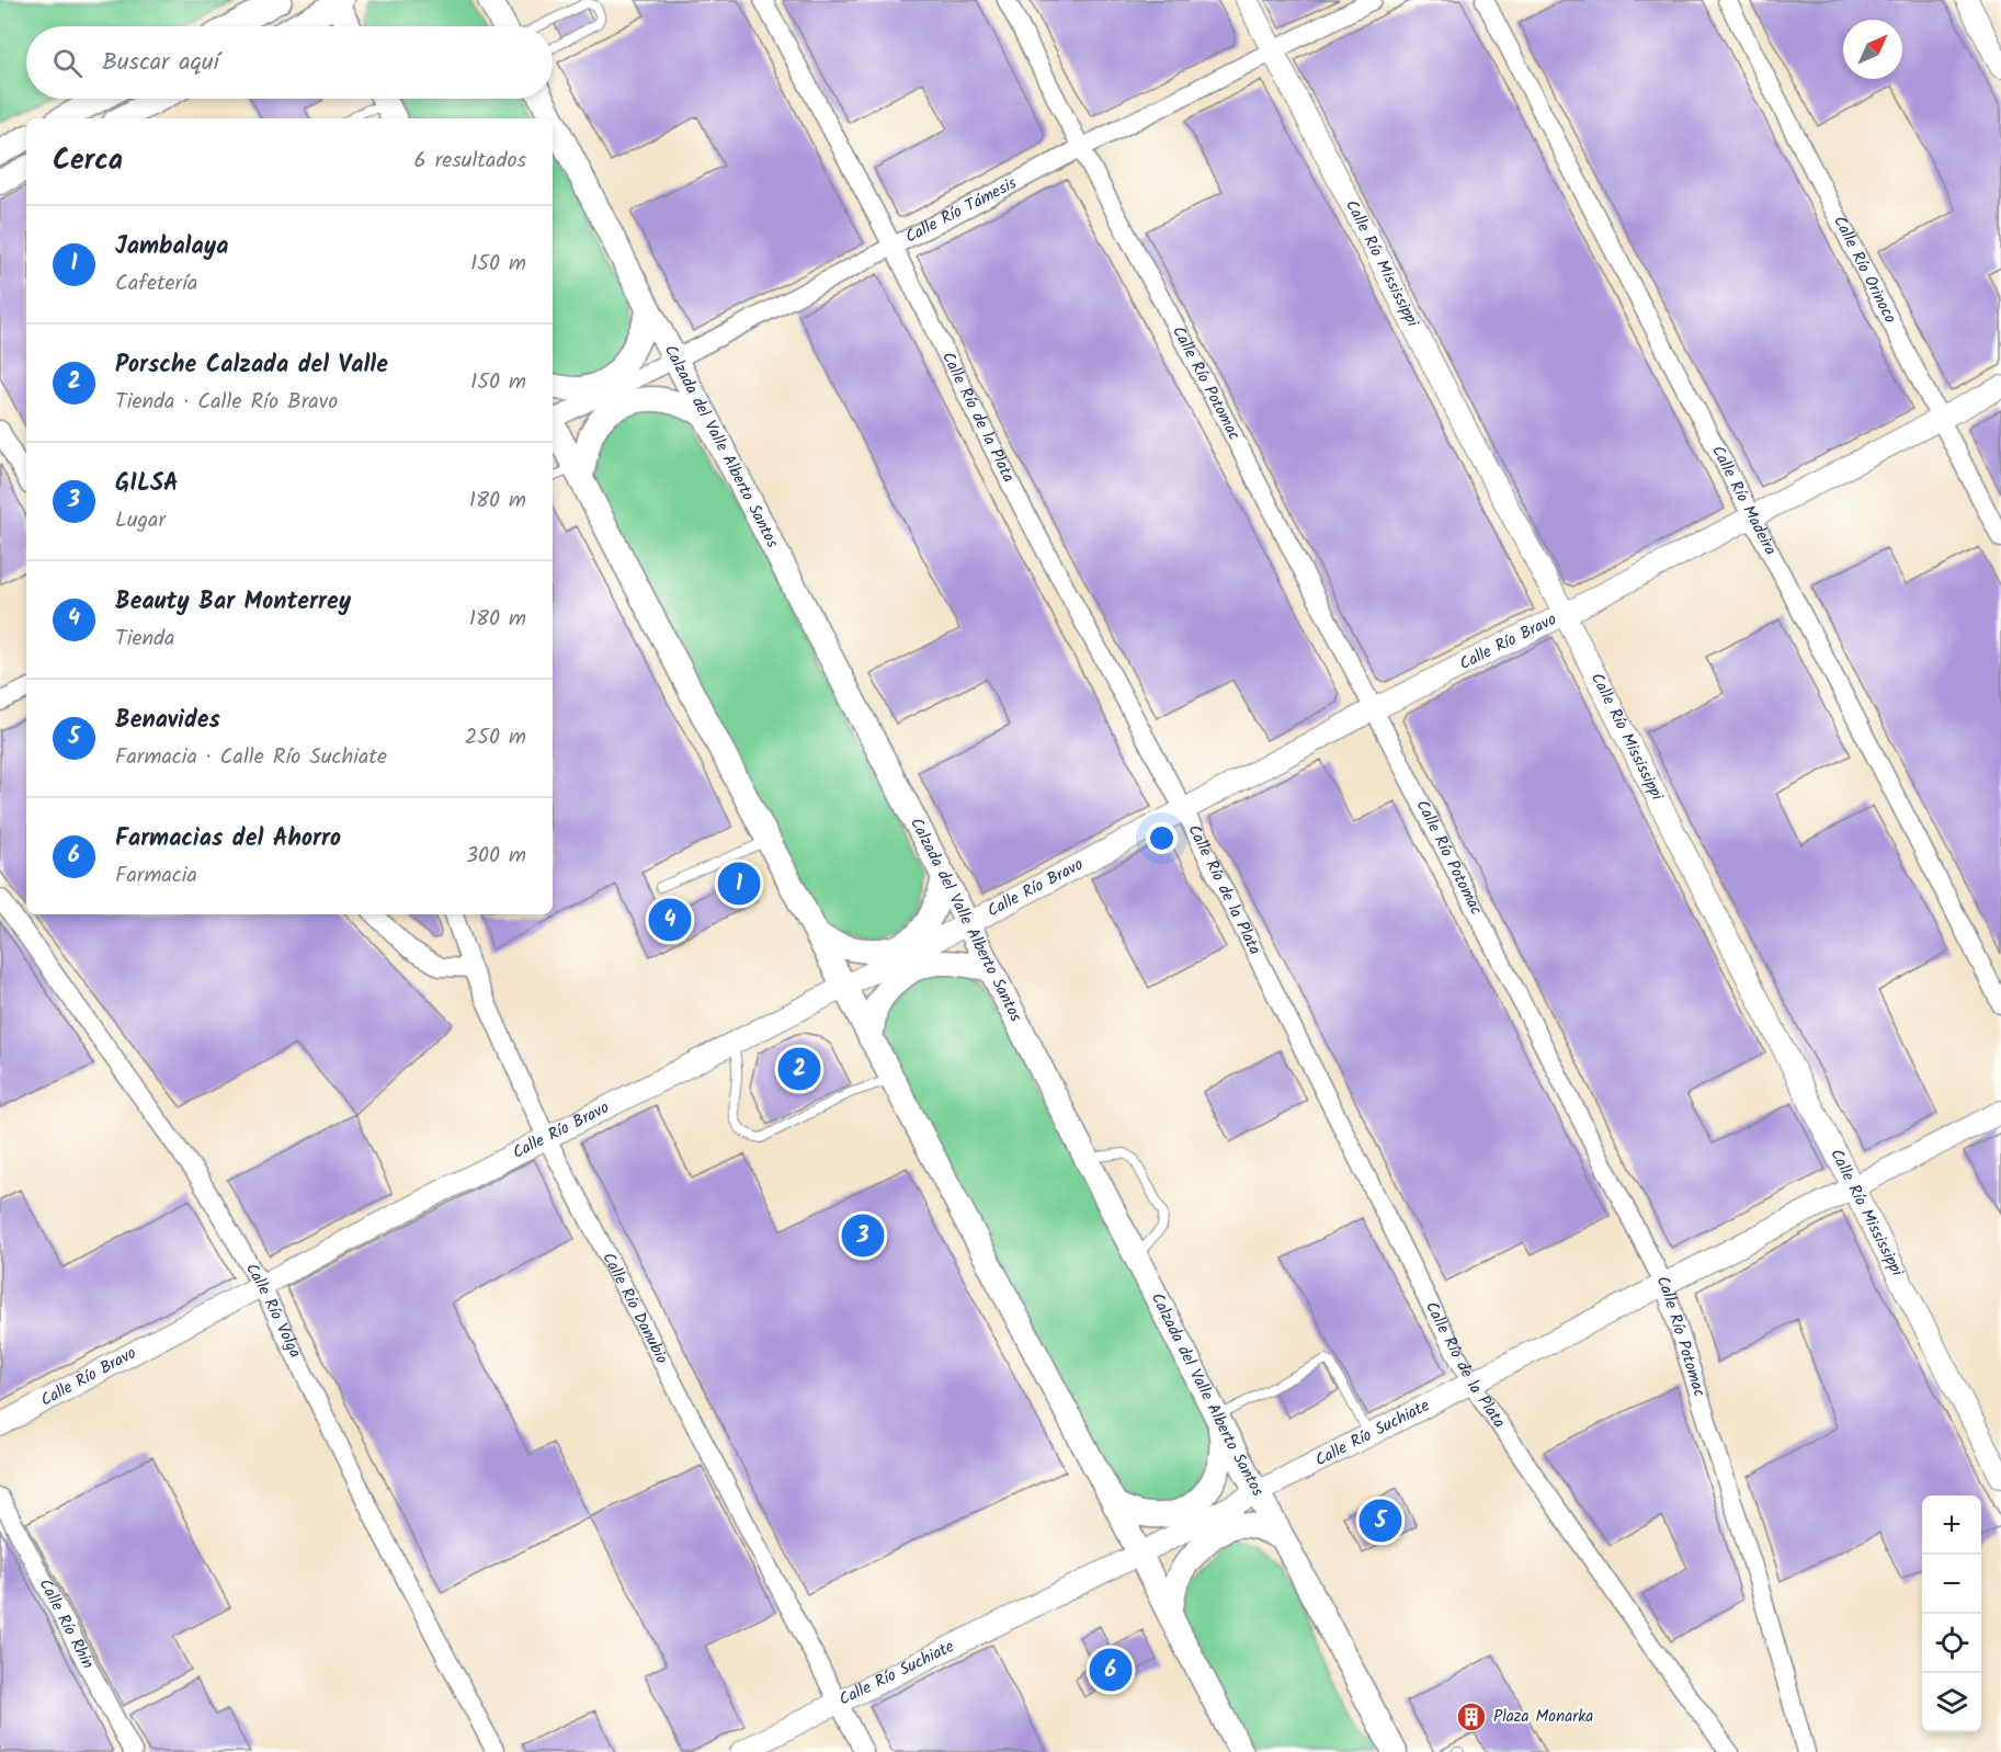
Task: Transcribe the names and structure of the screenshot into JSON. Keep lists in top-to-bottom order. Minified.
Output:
{"streets":{"main road":["Calzada del Valle Alberto Santos"],"street":["Calle Río Támesis","Calle Río Mississippi","Calle Río Orinoco","Calle Río Potomac","Calle Río de la Plata","Calle Río Madeira","Calle Río Bravo","Calle Río Danubio","Calle Río Volga","Calle Río Suchiate","Calle Río Rhin"]},"crossings":[["Calle Río Támesis","Calle Río Mississippi"],["Calle Río Támesis","Calle Río Potomac"],["Calle Río Támesis","Calle Río de la Plata"],["Calle Río Támesis","Calzada del Valle Alberto Santos"],["Calle Río Mississippi","Calle Río Bravo"],["Calle Río Mississippi","Calle Río Suchiate"],["Calle Río Orinoco","Calle Río Bravo"],["Calle Río Potomac","Calle Río Bravo"],["Calle Río Potomac","Calle Río Suchiate"],["Calle Río de la Plata","Calle Río Bravo"],["Calle Río de la Plata","Calle Río Suchiate"],["Calzada del Valle Alberto Santos","Calle Río Bravo"],["Calzada del Valle Alberto Santos","Calle Río Suchiate"],["Calle Río Madeira","Calle Río Bravo"],["Calle Río Bravo","Calle Río Danubio"],["Calle Río Bravo","Calle Río Volga"],["Calle Río Danubio","Calle Río Suchiate"]],"places":{"building":["Plaza Monarka"]},"north":"top right","page":{"search":"Buscar aquí","heading":["Cerca","6 resultados"],"list":[{"mark":"1","name":"Jambalaya","note":"Cafetería","value":"150 m"},{"mark":"2","name":"Porsche Calzada del Valle","note":"Tienda · Calle Río Bravo","value":"150 m"},{"mark":"3","name":"GILSA","note":"Lugar","value":"180 m"},{"mark":"4","name":"Beauty Bar Monterrey","note":"Tienda","value":"180 m"},{"mark":"5","name":"Benavides","note":"Farmacia · Calle Río Suchiate","value":"250 m"},{"mark":"6","name":"Farmacias del Ahorro","note":"Farmacia","value":"300 m"}],"pins":["1","4","2","3","5","6"],"map_buttons":["+","−"]}}
